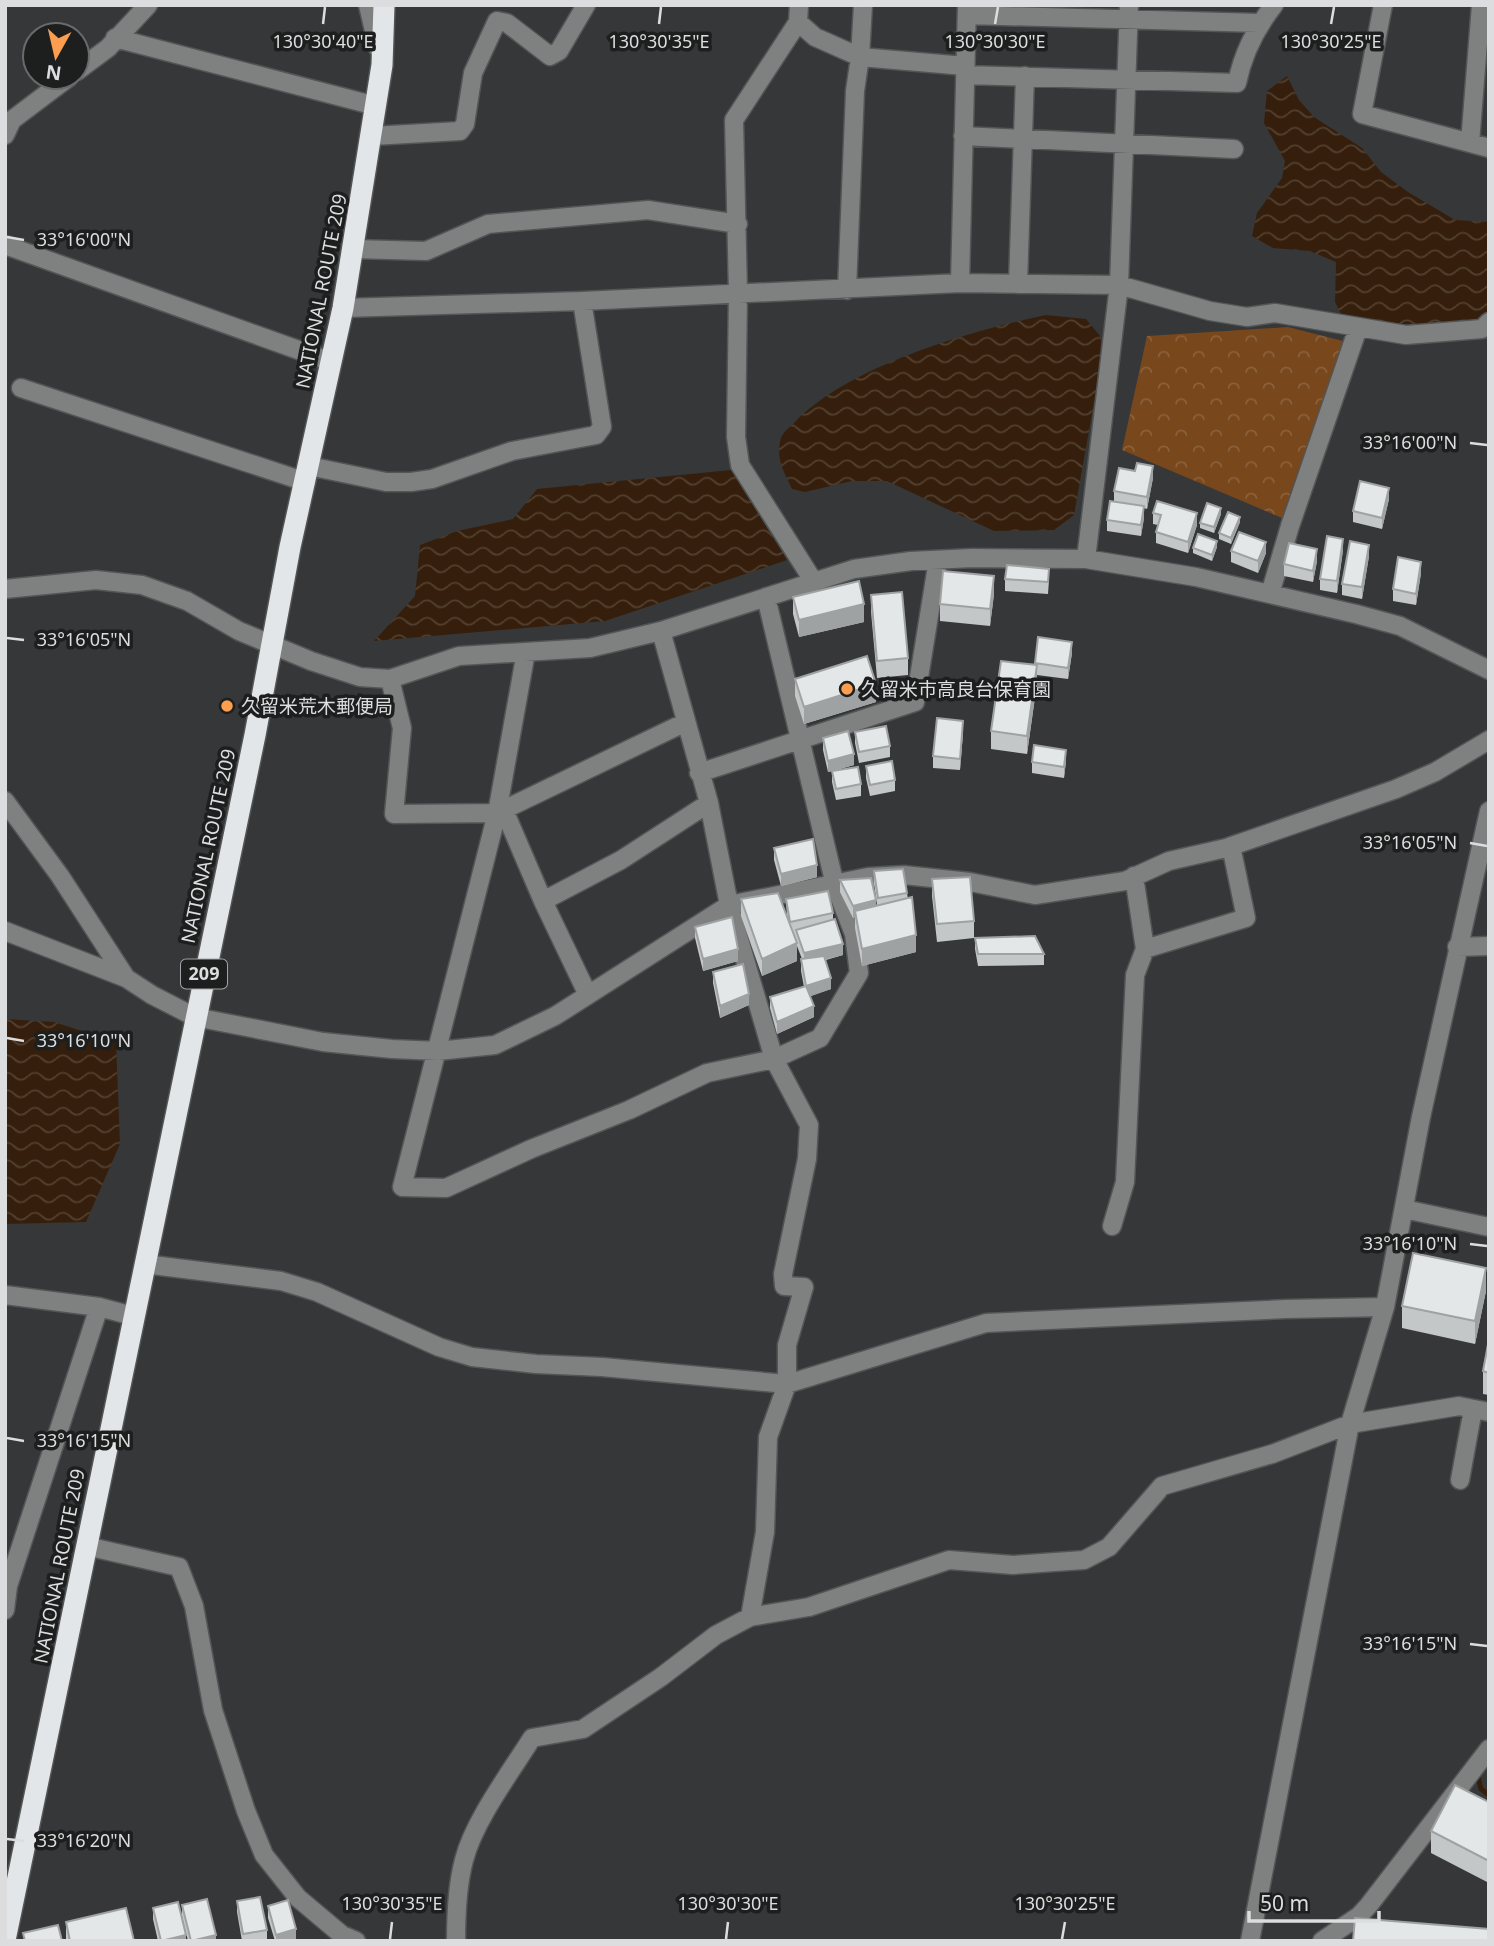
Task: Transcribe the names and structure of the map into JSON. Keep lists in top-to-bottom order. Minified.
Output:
{"streets":{"highway":["NATIONAL ROUTE 209","209"]},"places":["久留米市高良台保育園","久留米荒木郵便局"],"scale_bar":"50 m","north":"bottom","coordinates":["130°30'40\"E","130°30'35\"E","130°30'30\"E","130°30'25\"E","33°16'00\"N","33°16'05\"N","33°16'10\"N","33°16'15\"N","33°16'20\"N"]}
